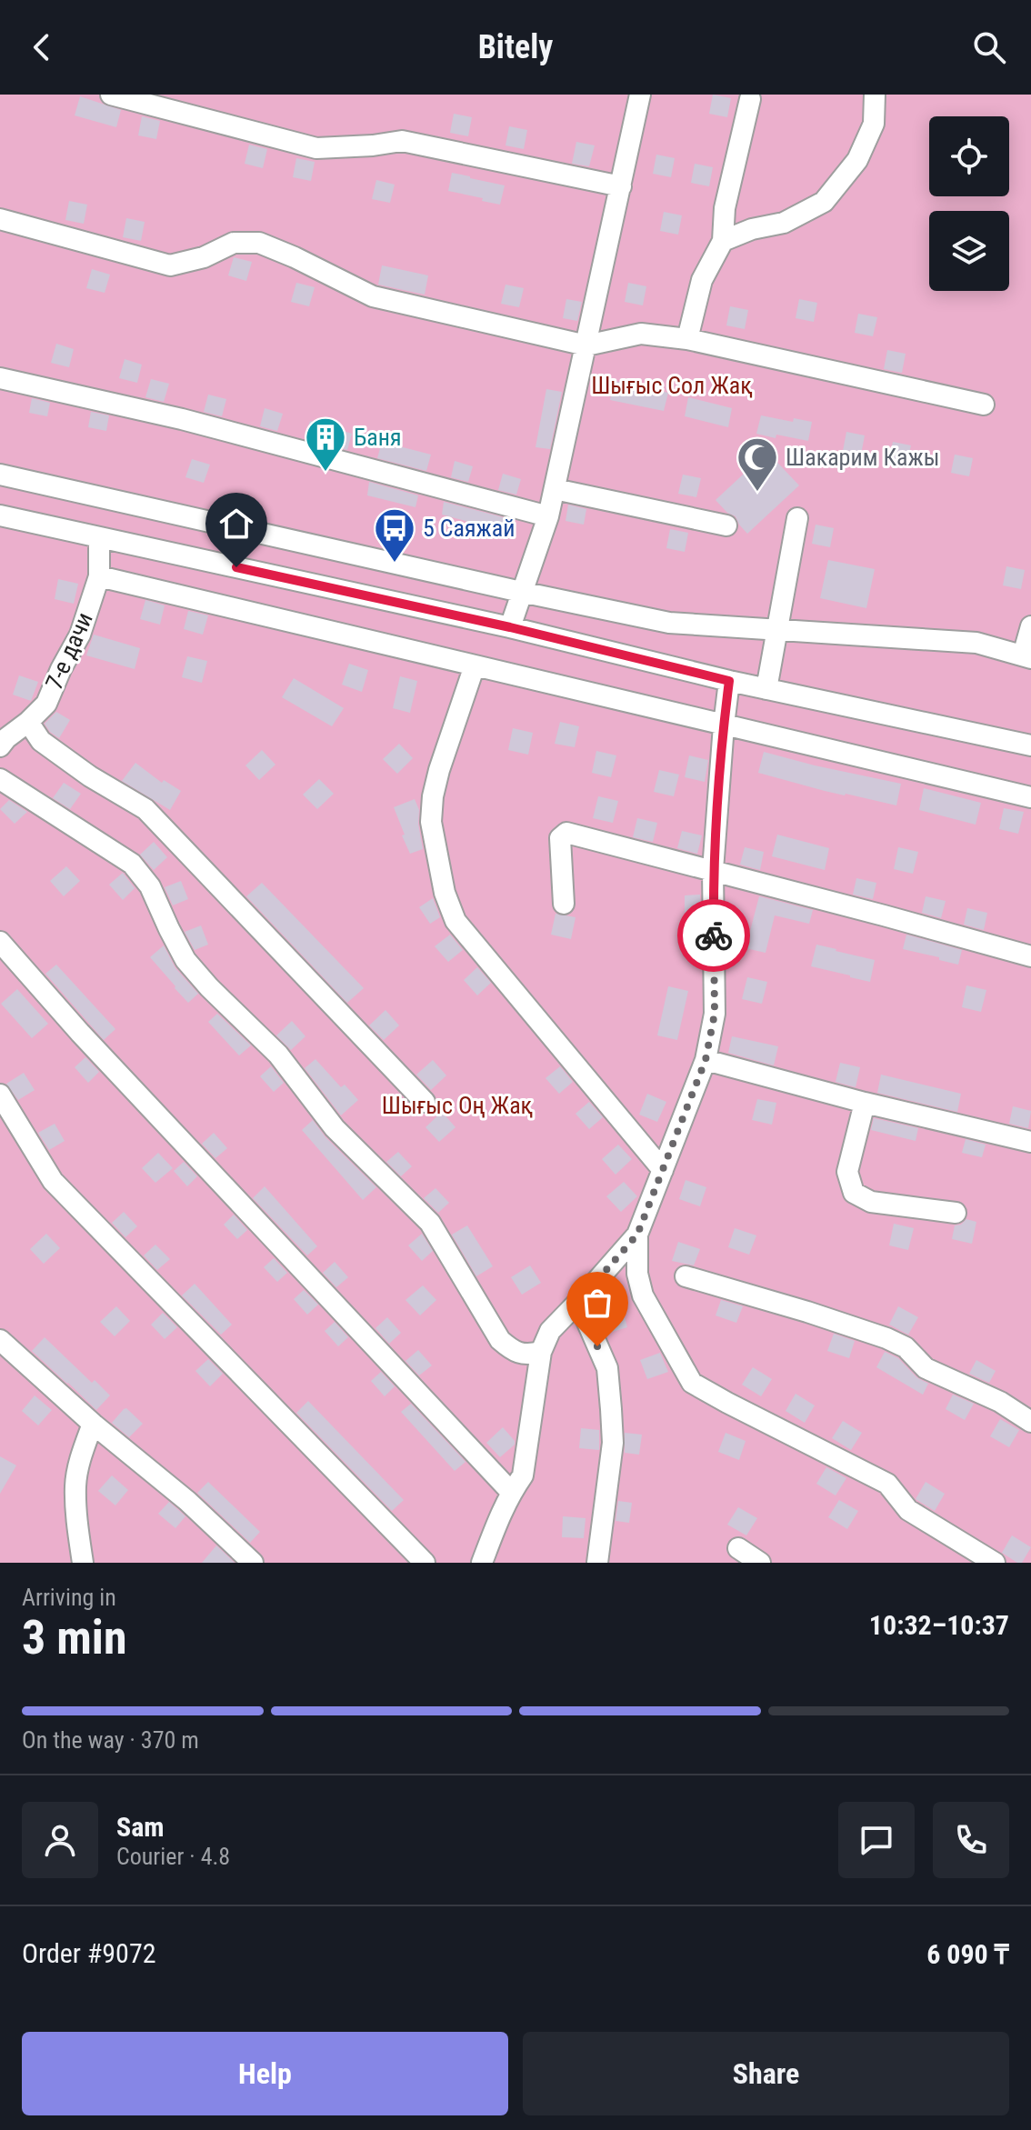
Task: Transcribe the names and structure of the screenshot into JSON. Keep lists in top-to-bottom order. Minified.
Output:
{"streets":{"street":["7-е дачи"]},"parks":["Шығыс Сол Жақ","Шығыс Оң Жақ"],"places":{"building":["Баня"],"mosque":["Шакарим Кажы"],"bus stop":["5 Саяжай"]},"page":{"header":"Bitely","heading":["3 min","Arriving in","10:32–10:37"],"panel":["Sam","Courier · 4.8","Order #9072","6 090 ₸"],"bar":"On the way · 370 m","buttons":["Help","Share"]}}
